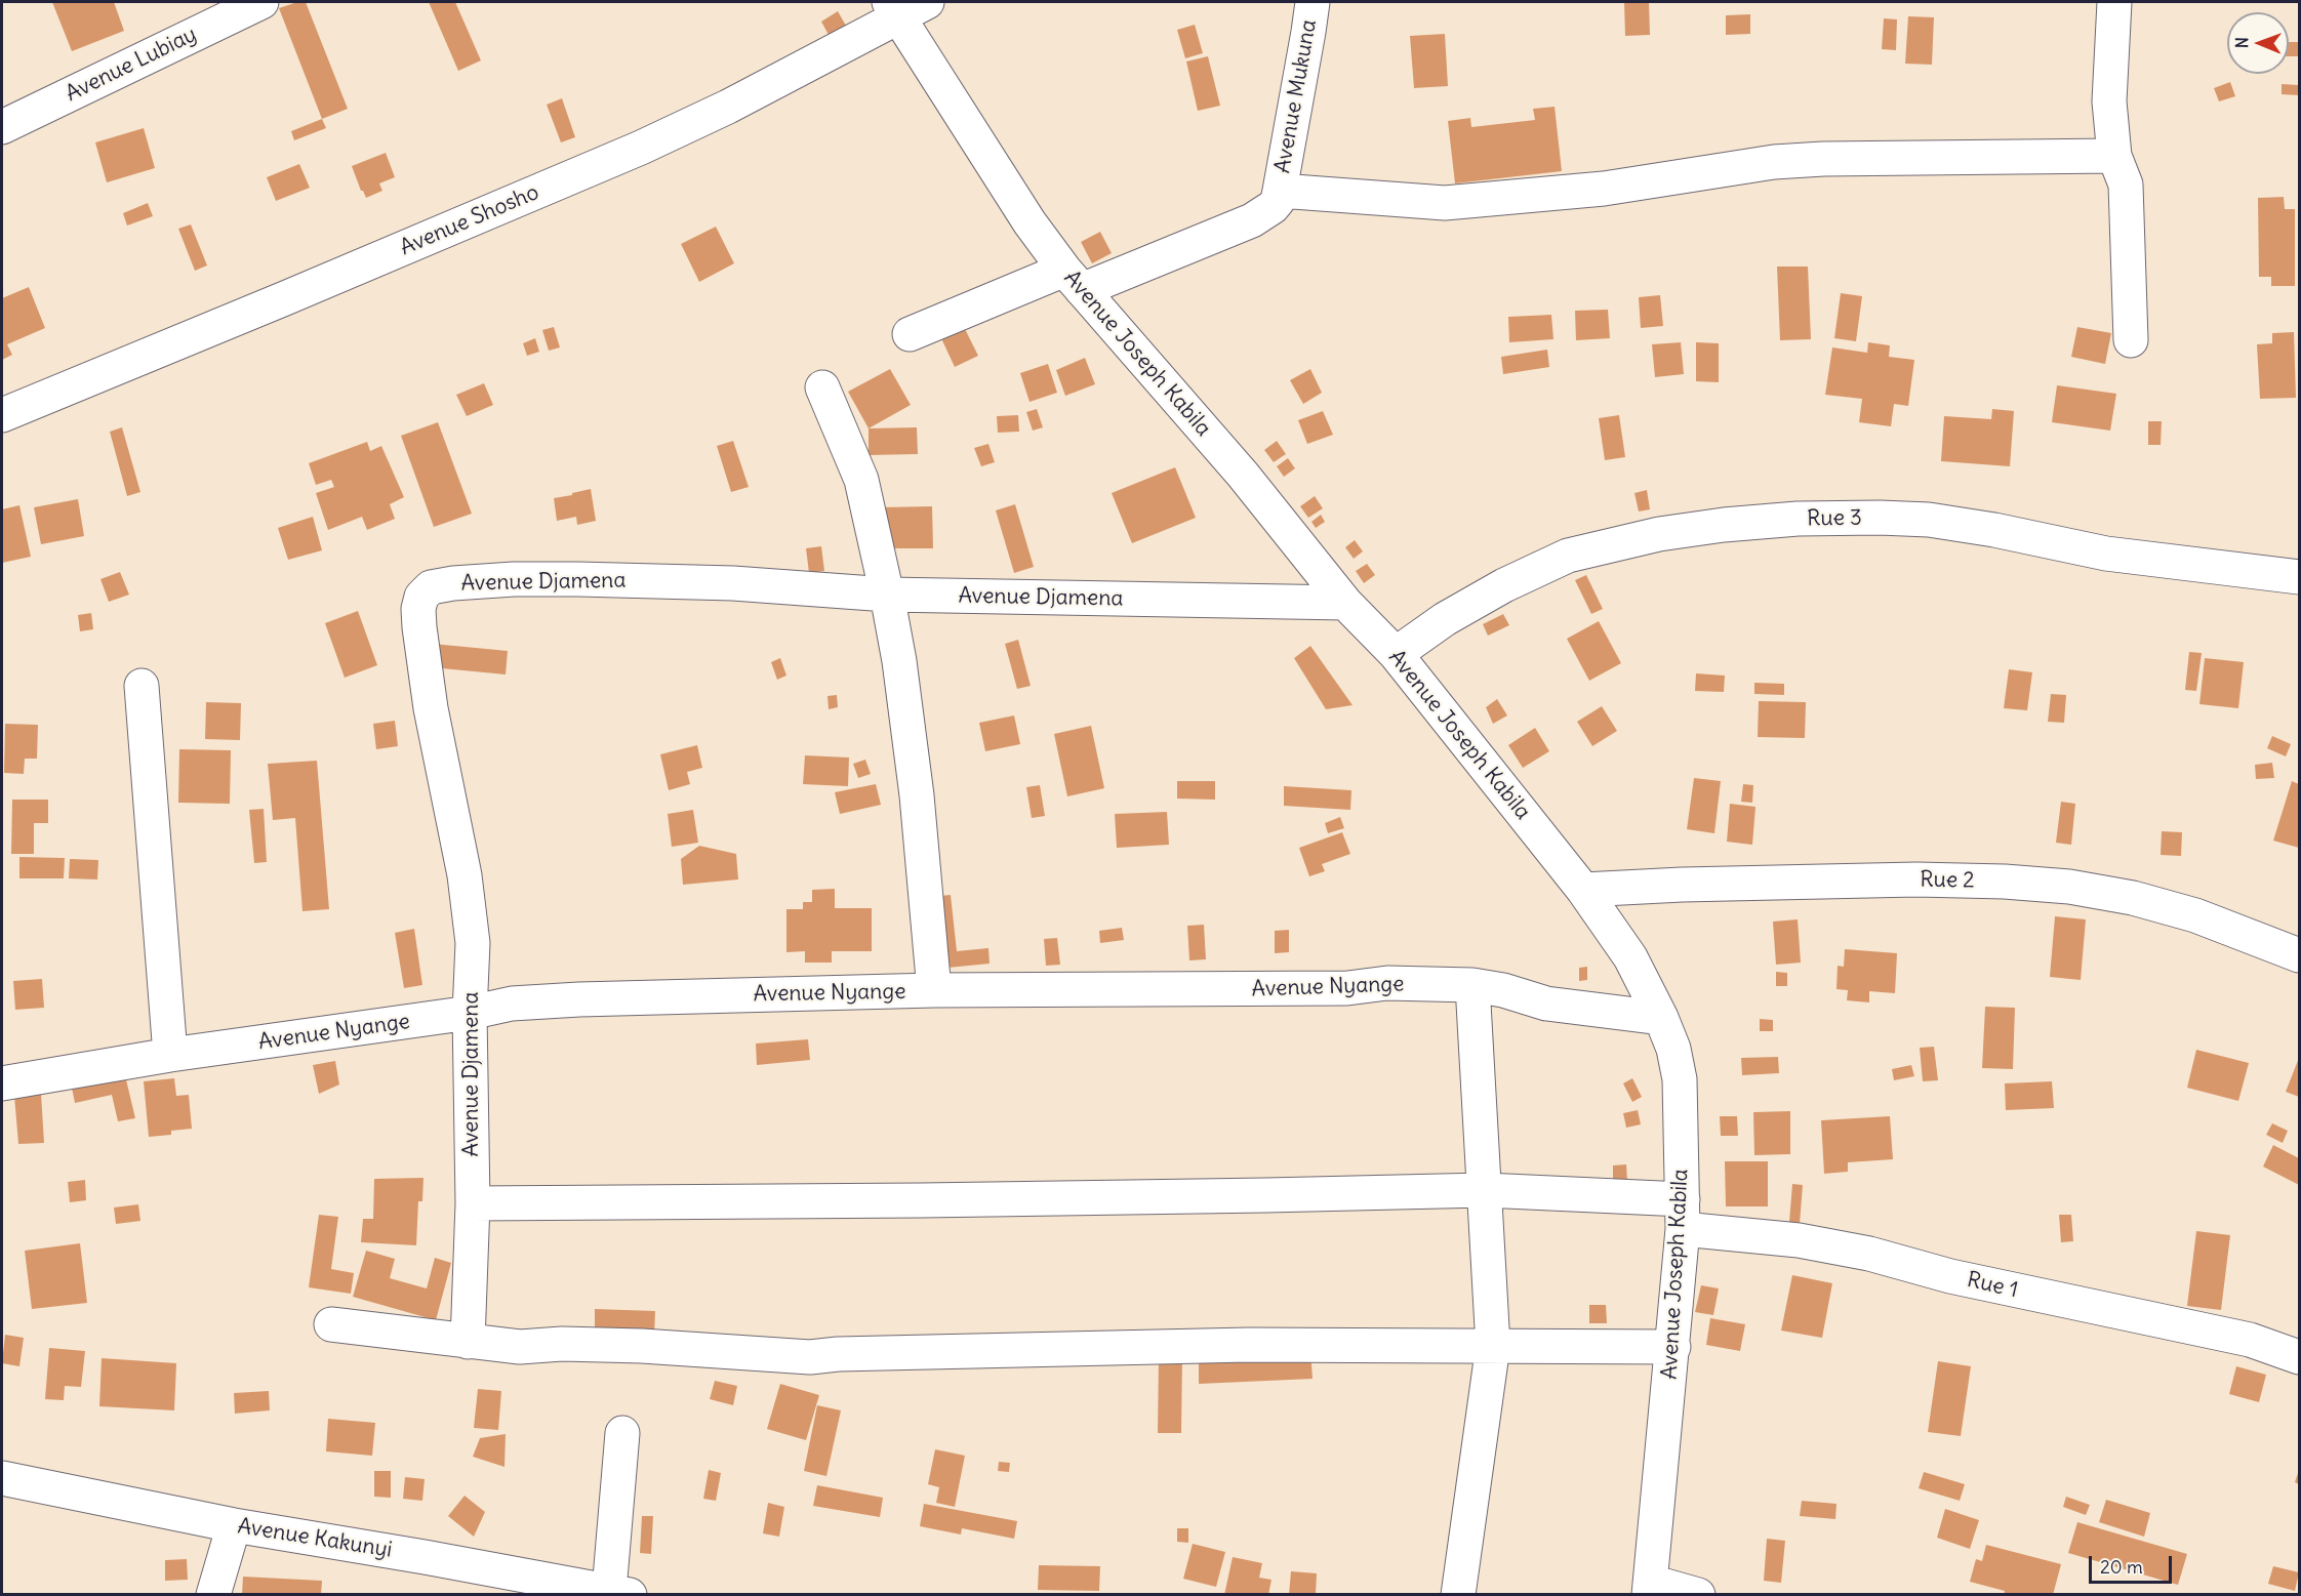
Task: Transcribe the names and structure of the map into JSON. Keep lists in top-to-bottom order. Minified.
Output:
{"streets":{"street":["Avenue Lubiay","Avenue Mukuna","Avenue Shosho","Avenue Joseph Kabila","Rue 3","Avenue Djamena","Rue 2","Avenue Nyange","Rue 1","Avenue Kakunyi"]},"crossings":[["Avenue Shosho","Avenue Joseph Kabila"],["Avenue Joseph Kabila","Rue 3"],["Avenue Joseph Kabila","Avenue Djamena"],["Avenue Joseph Kabila","Rue 2"],["Avenue Joseph Kabila","Avenue Nyange"],["Avenue Joseph Kabila","Rue 1"],["Avenue Djamena","Avenue Nyange"],["Avenue Djamena","Rue 1"]],"scale_bar":"20 m","north":"left"}
